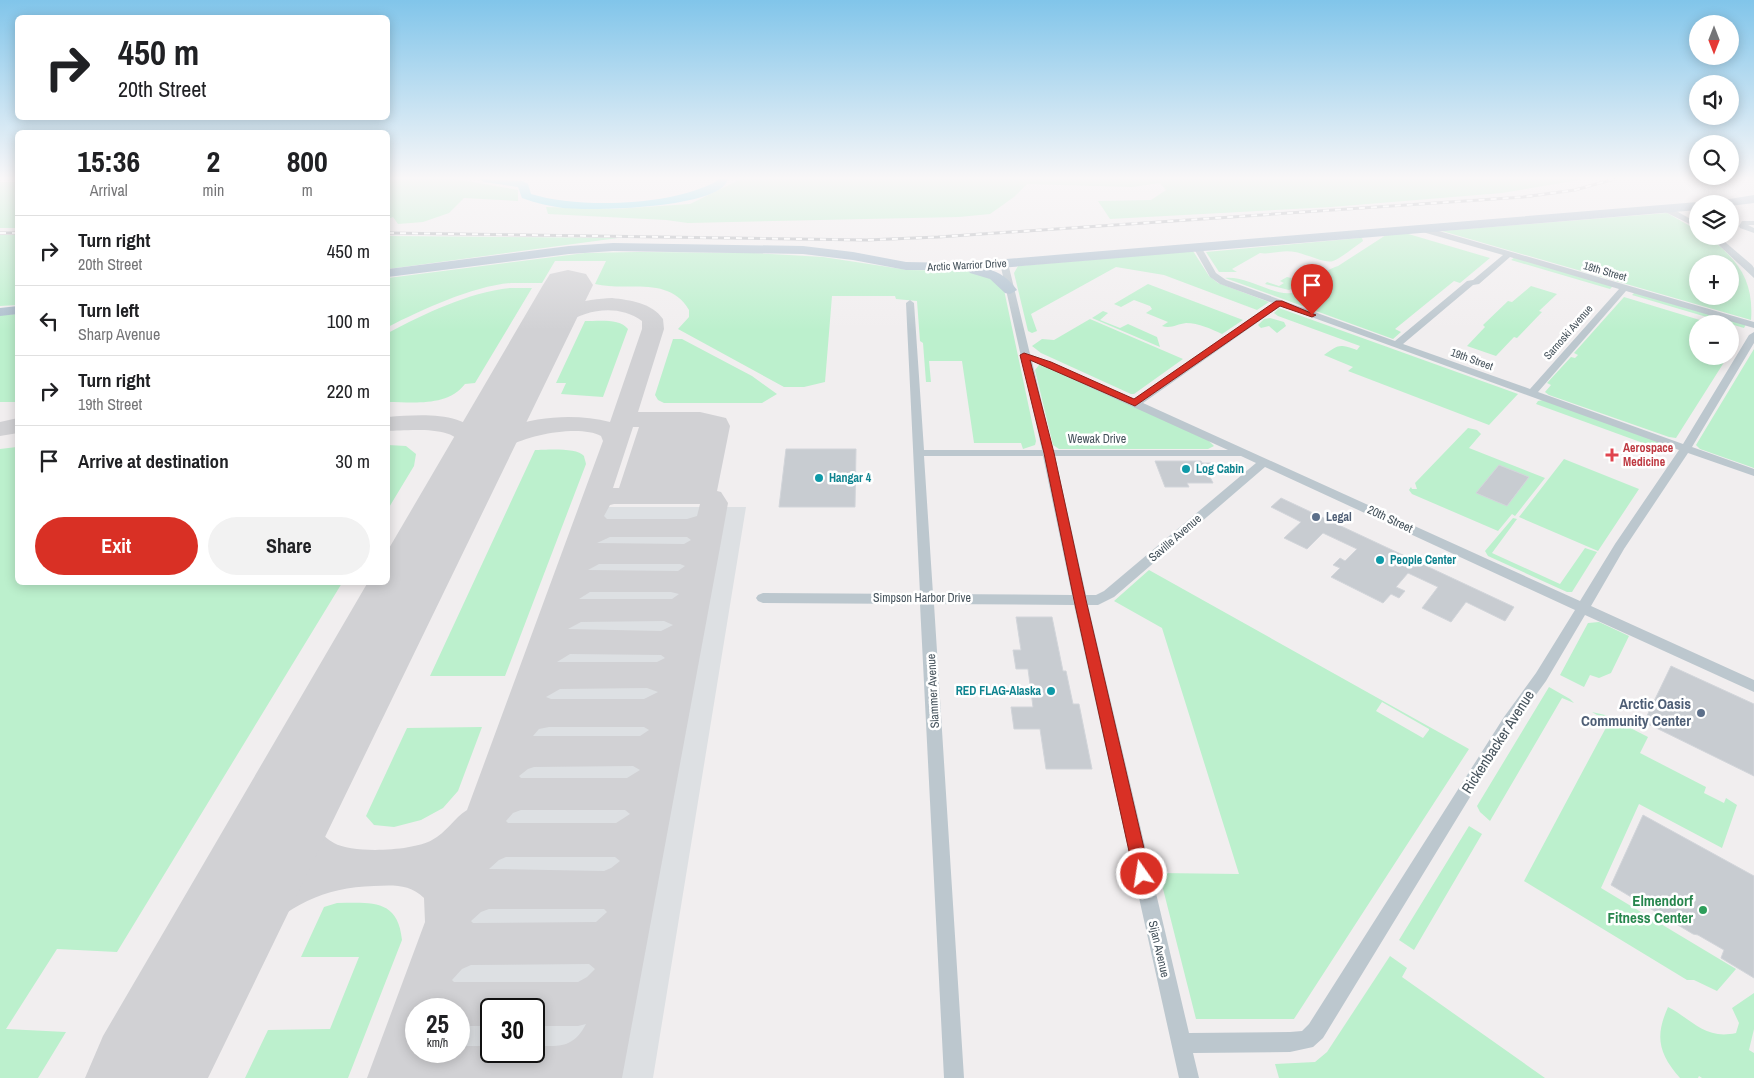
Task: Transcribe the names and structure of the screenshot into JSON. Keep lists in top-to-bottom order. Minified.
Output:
{"streets":{"main road":["Arctic Warrior Drive"],"street":["18th Street","Sarnoski Avenue","19th Street","Wewak Drive","20th Street","Saville Avenue","Simpson Harbor Drive","Slammer Avenue","Rickenbacker Avenue","Sijan Avenue"]},"crossings":[["Arctic Warrior Drive","18th Street"],["Arctic Warrior Drive","19th Street"],["Arctic Warrior Drive","Sijan Avenue"],["18th Street","Sarnoski Avenue"],["Sarnoski Avenue","19th Street"],["19th Street","Rickenbacker Avenue"],["Wewak Drive","20th Street"],["Wewak Drive","Slammer Avenue"],["Wewak Drive","Sijan Avenue"],["20th Street","Saville Avenue"],["20th Street","Rickenbacker Avenue"],["20th Street","Sijan Avenue"],["Saville Avenue","Simpson Harbor Drive"],["Saville Avenue","Sijan Avenue"],["Simpson Harbor Drive","Slammer Avenue"],["Simpson Harbor Drive","Sijan Avenue"],["Rickenbacker Avenue","Sijan Avenue"]],"places":{"health":["Aerospace Medicine"],"other":["Log Cabin","Hangar 4","Legal","People Center","RED FLAG-Alaska","Arctic Oasis Community Center","Elmendorf Fitness Center"]},"north":"bottom","page":{"map_buttons":["+","−"],"turn":["450 m","20th Street"],"eta":["15:36","Arrival","2","min","800","m"],"list":[{"name":"Turn right","note":"20th Street","value":"450 m"},{"name":"Turn left","note":"Sharp Avenue","value":"100 m"},{"name":"Turn right","note":"19th Street","value":"220 m"},{"name":"Arrive at destination","value":"30 m"}],"buttons":["Exit","Share"],"speed":"25 km/h","limit":"30"}}
